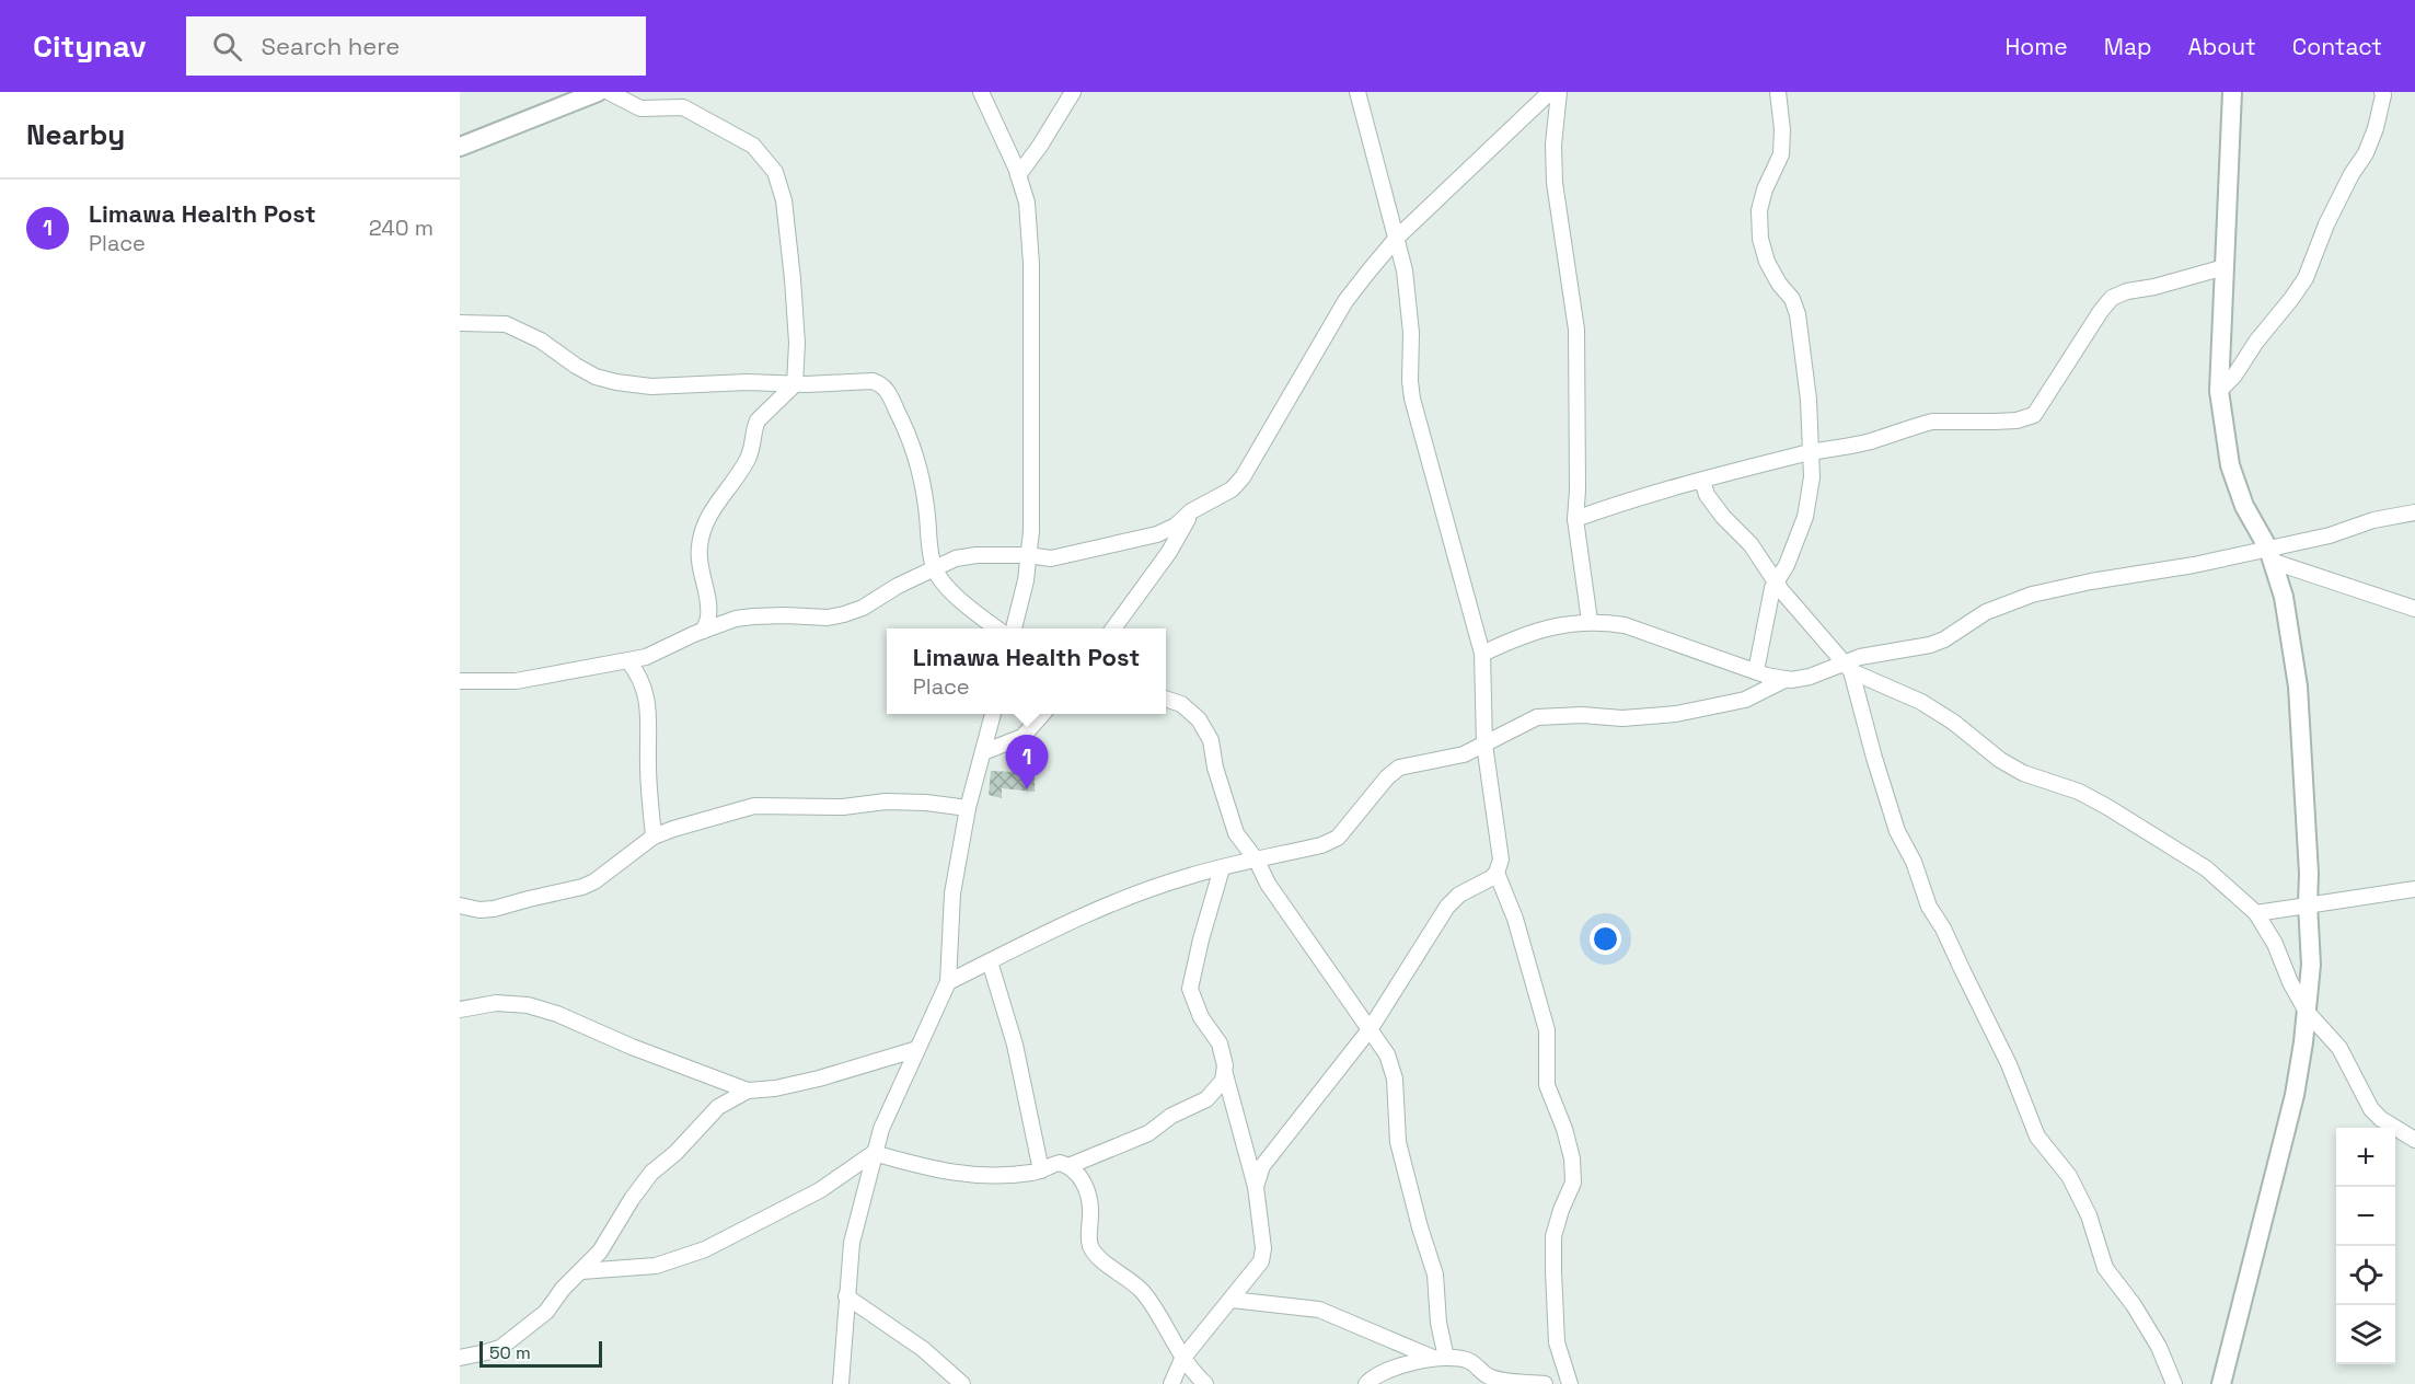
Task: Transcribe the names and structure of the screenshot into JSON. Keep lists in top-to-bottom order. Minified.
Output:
{"scale_bar":"50 m","page":{"header":"Citynav","search":"Search here","nav":["Home","Map","About","Contact"],"heading":"Nearby","list":[{"mark":"1","name":"Limawa Health Post","note":"Place","value":"240 m"}],"popup":["Limawa Health Post","Place"],"pins":"1","map_buttons":["+","−"],"scale":"50 m"}}
